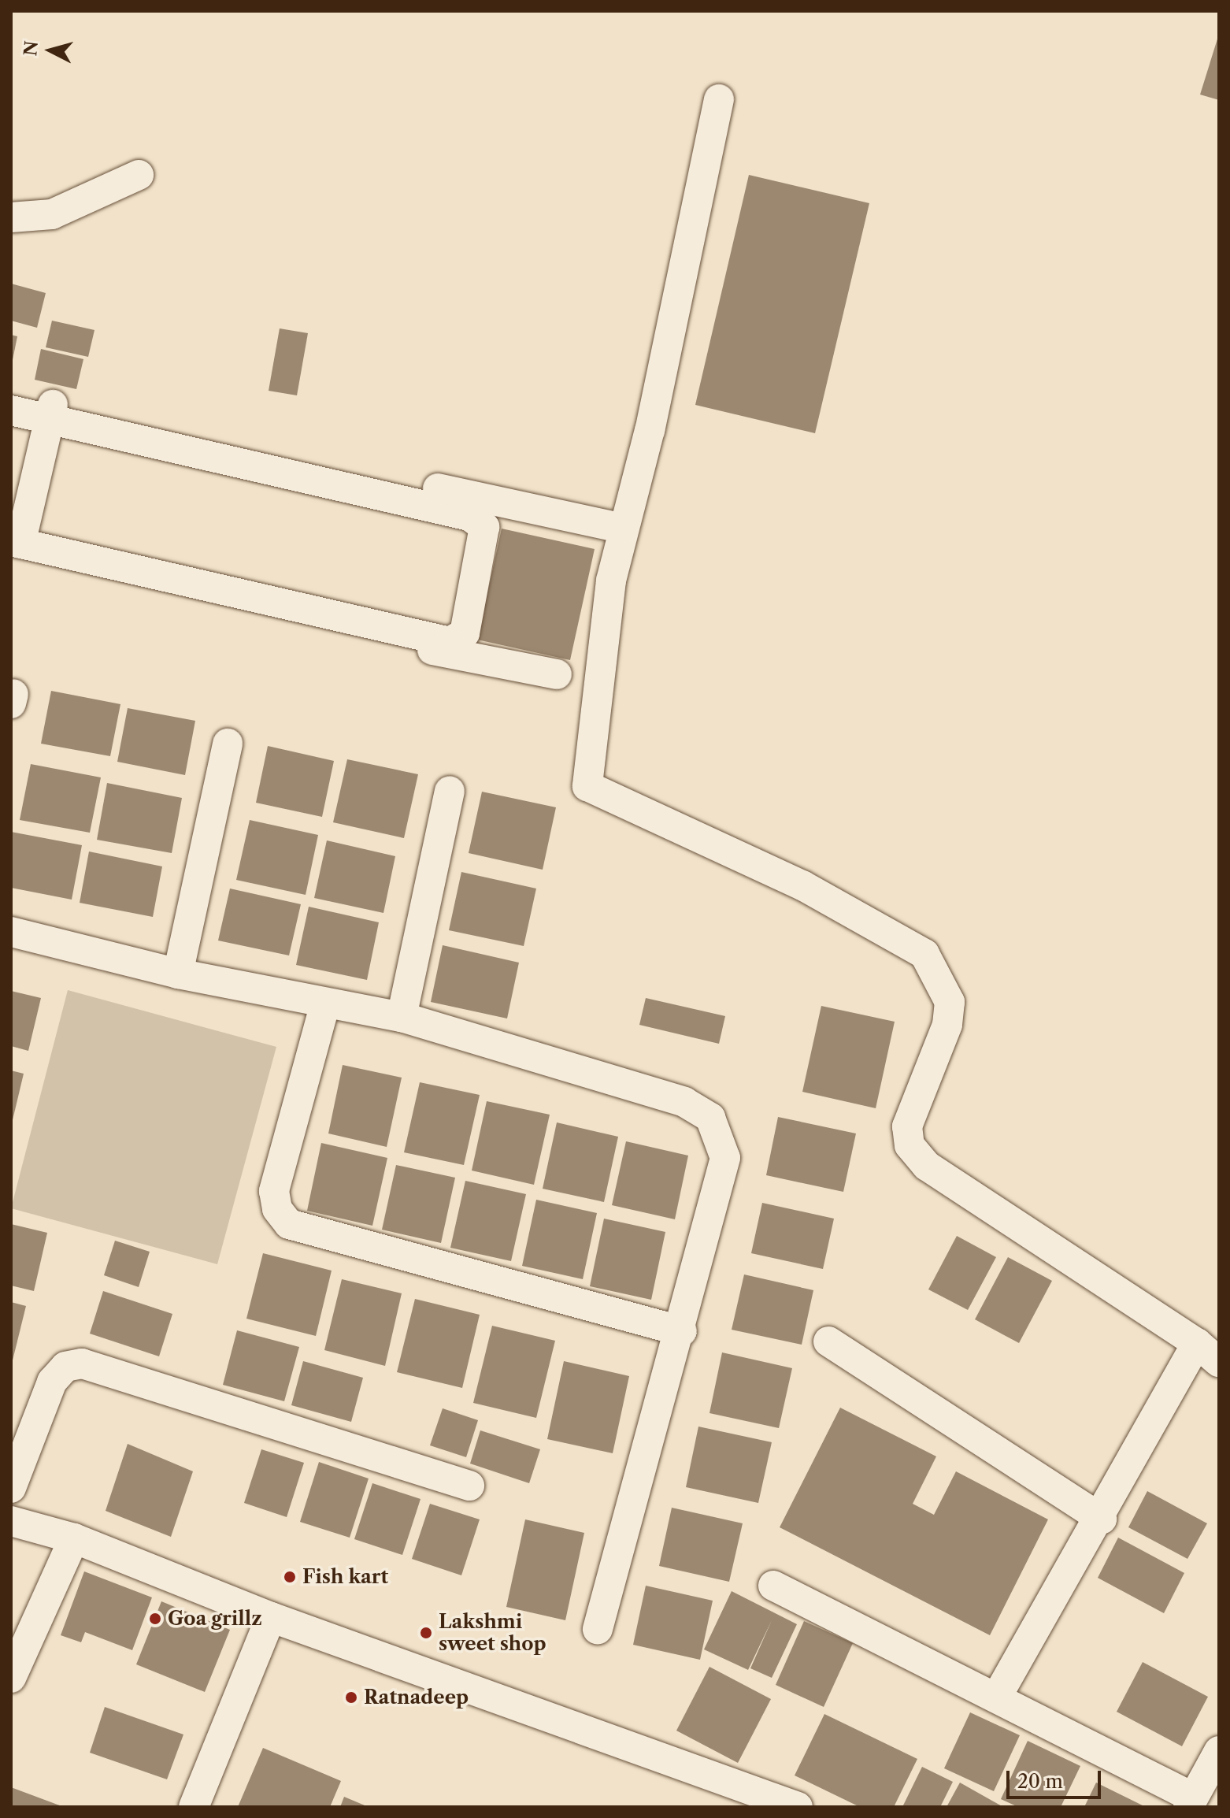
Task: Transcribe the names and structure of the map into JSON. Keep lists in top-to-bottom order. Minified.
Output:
{"places":["Fish kart","Goa grillz","Lakshmi sweet shop","Ratnadeep"],"scale_bar":"20 m","north":"left"}
